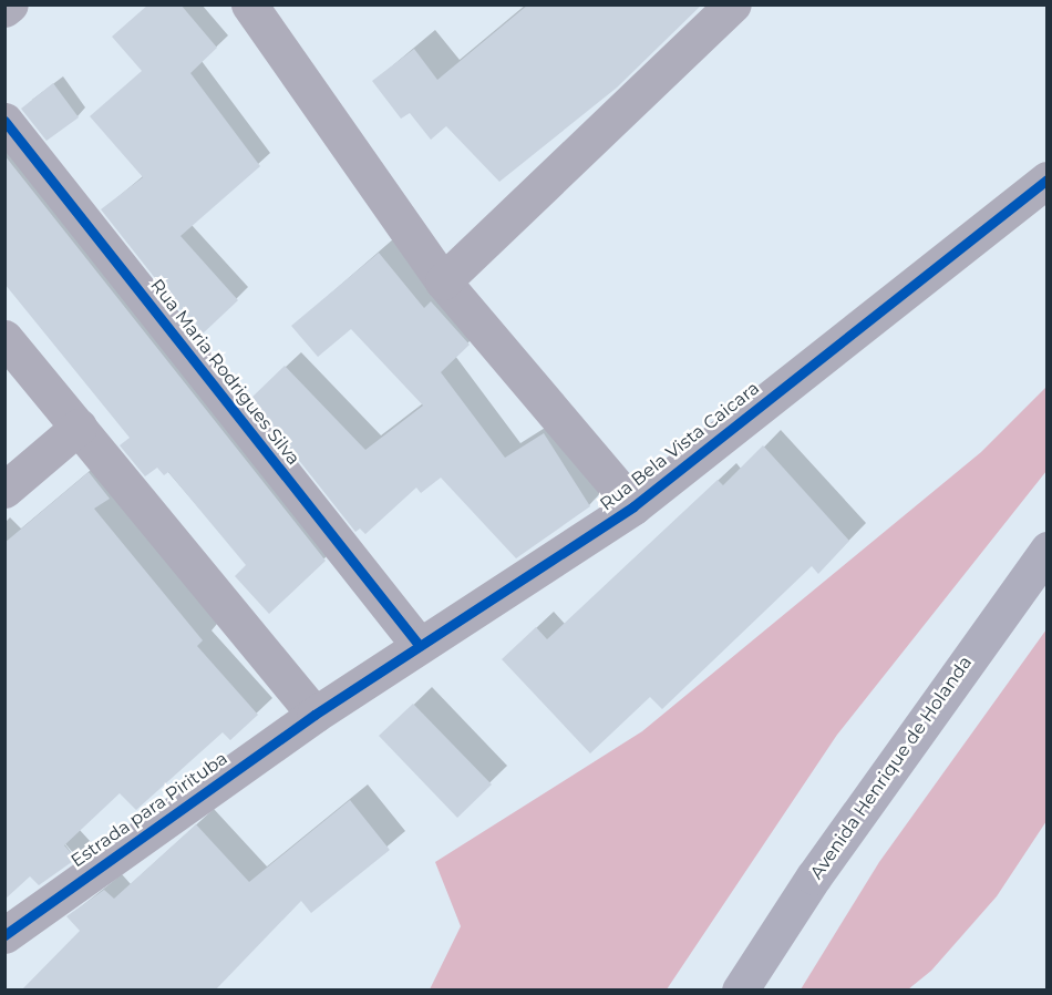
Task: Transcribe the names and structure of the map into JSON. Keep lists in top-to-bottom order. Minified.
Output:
{"streets":{"main road":["Avenida Henrique de Holanda"],"street":["Rua Maria Rodrigues Silva","Rua Bela Vista Caicara","Estrada para Pirituba"]},"crossings":[["Rua Maria Rodrigues Silva","Rua Bela Vista Caicara"],["Rua Bela Vista Caicara","Estrada para Pirituba"]]}
